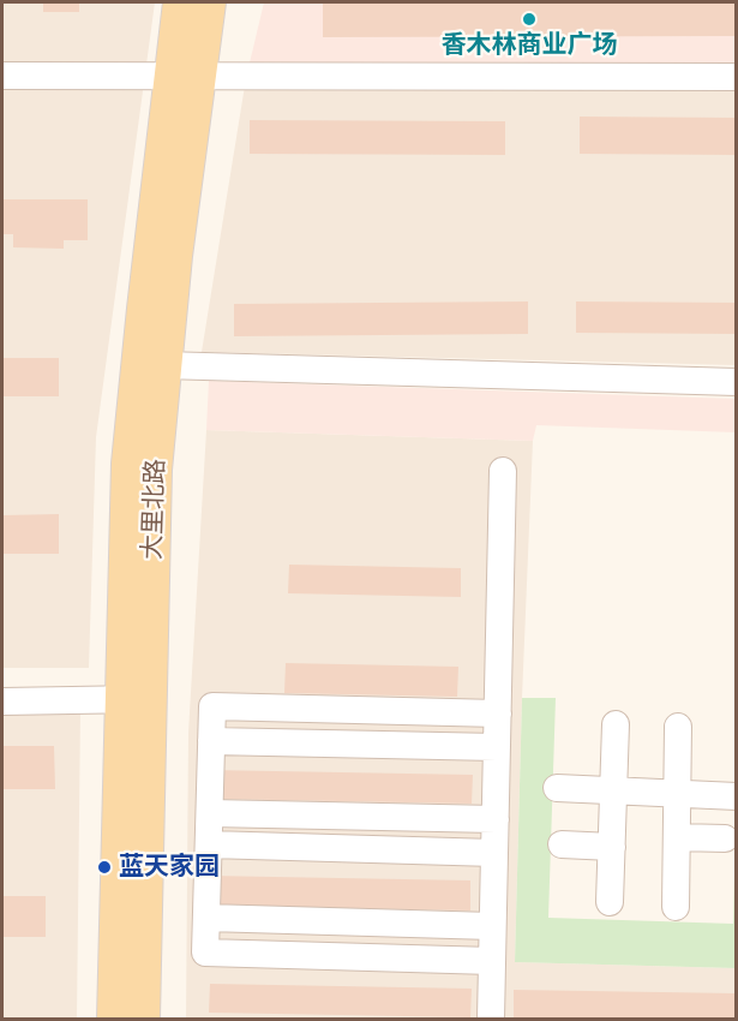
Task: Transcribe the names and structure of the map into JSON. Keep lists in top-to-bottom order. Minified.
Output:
{"streets":{"main road":["大里北路"]},"places":["香木林商业广场","蓝天家园"]}
